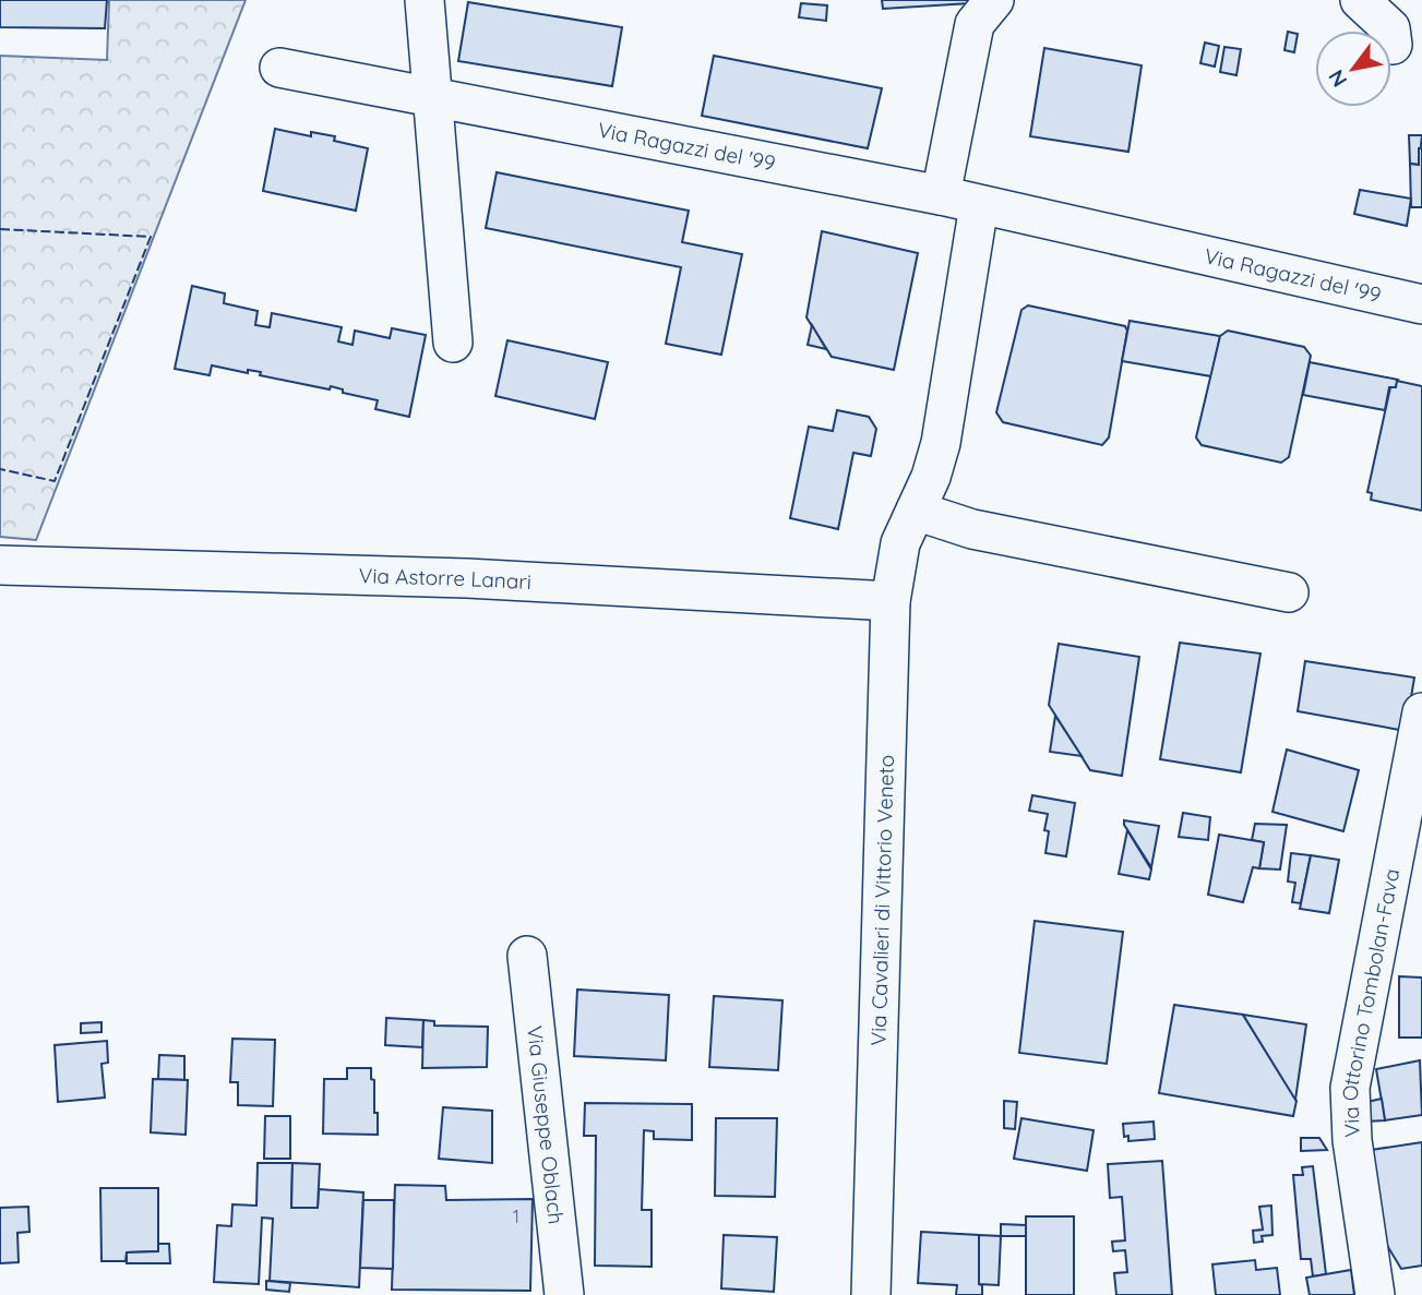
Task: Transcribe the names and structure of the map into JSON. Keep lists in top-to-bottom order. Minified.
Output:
{"streets":{"street":["Via Ragazzi del '99","Via Astorre Lanari","Via Cavalieri di Vittorio Veneto","Via Ottorino Tombolan-Fava","Via Giuseppe Oblach"]},"crossings":[["Via Ragazzi del '99","Via Cavalieri di Vittorio Veneto"],["Via Astorre Lanari","Via Cavalieri di Vittorio Veneto"]],"house_numbers":["1"],"north":"bottom left"}
